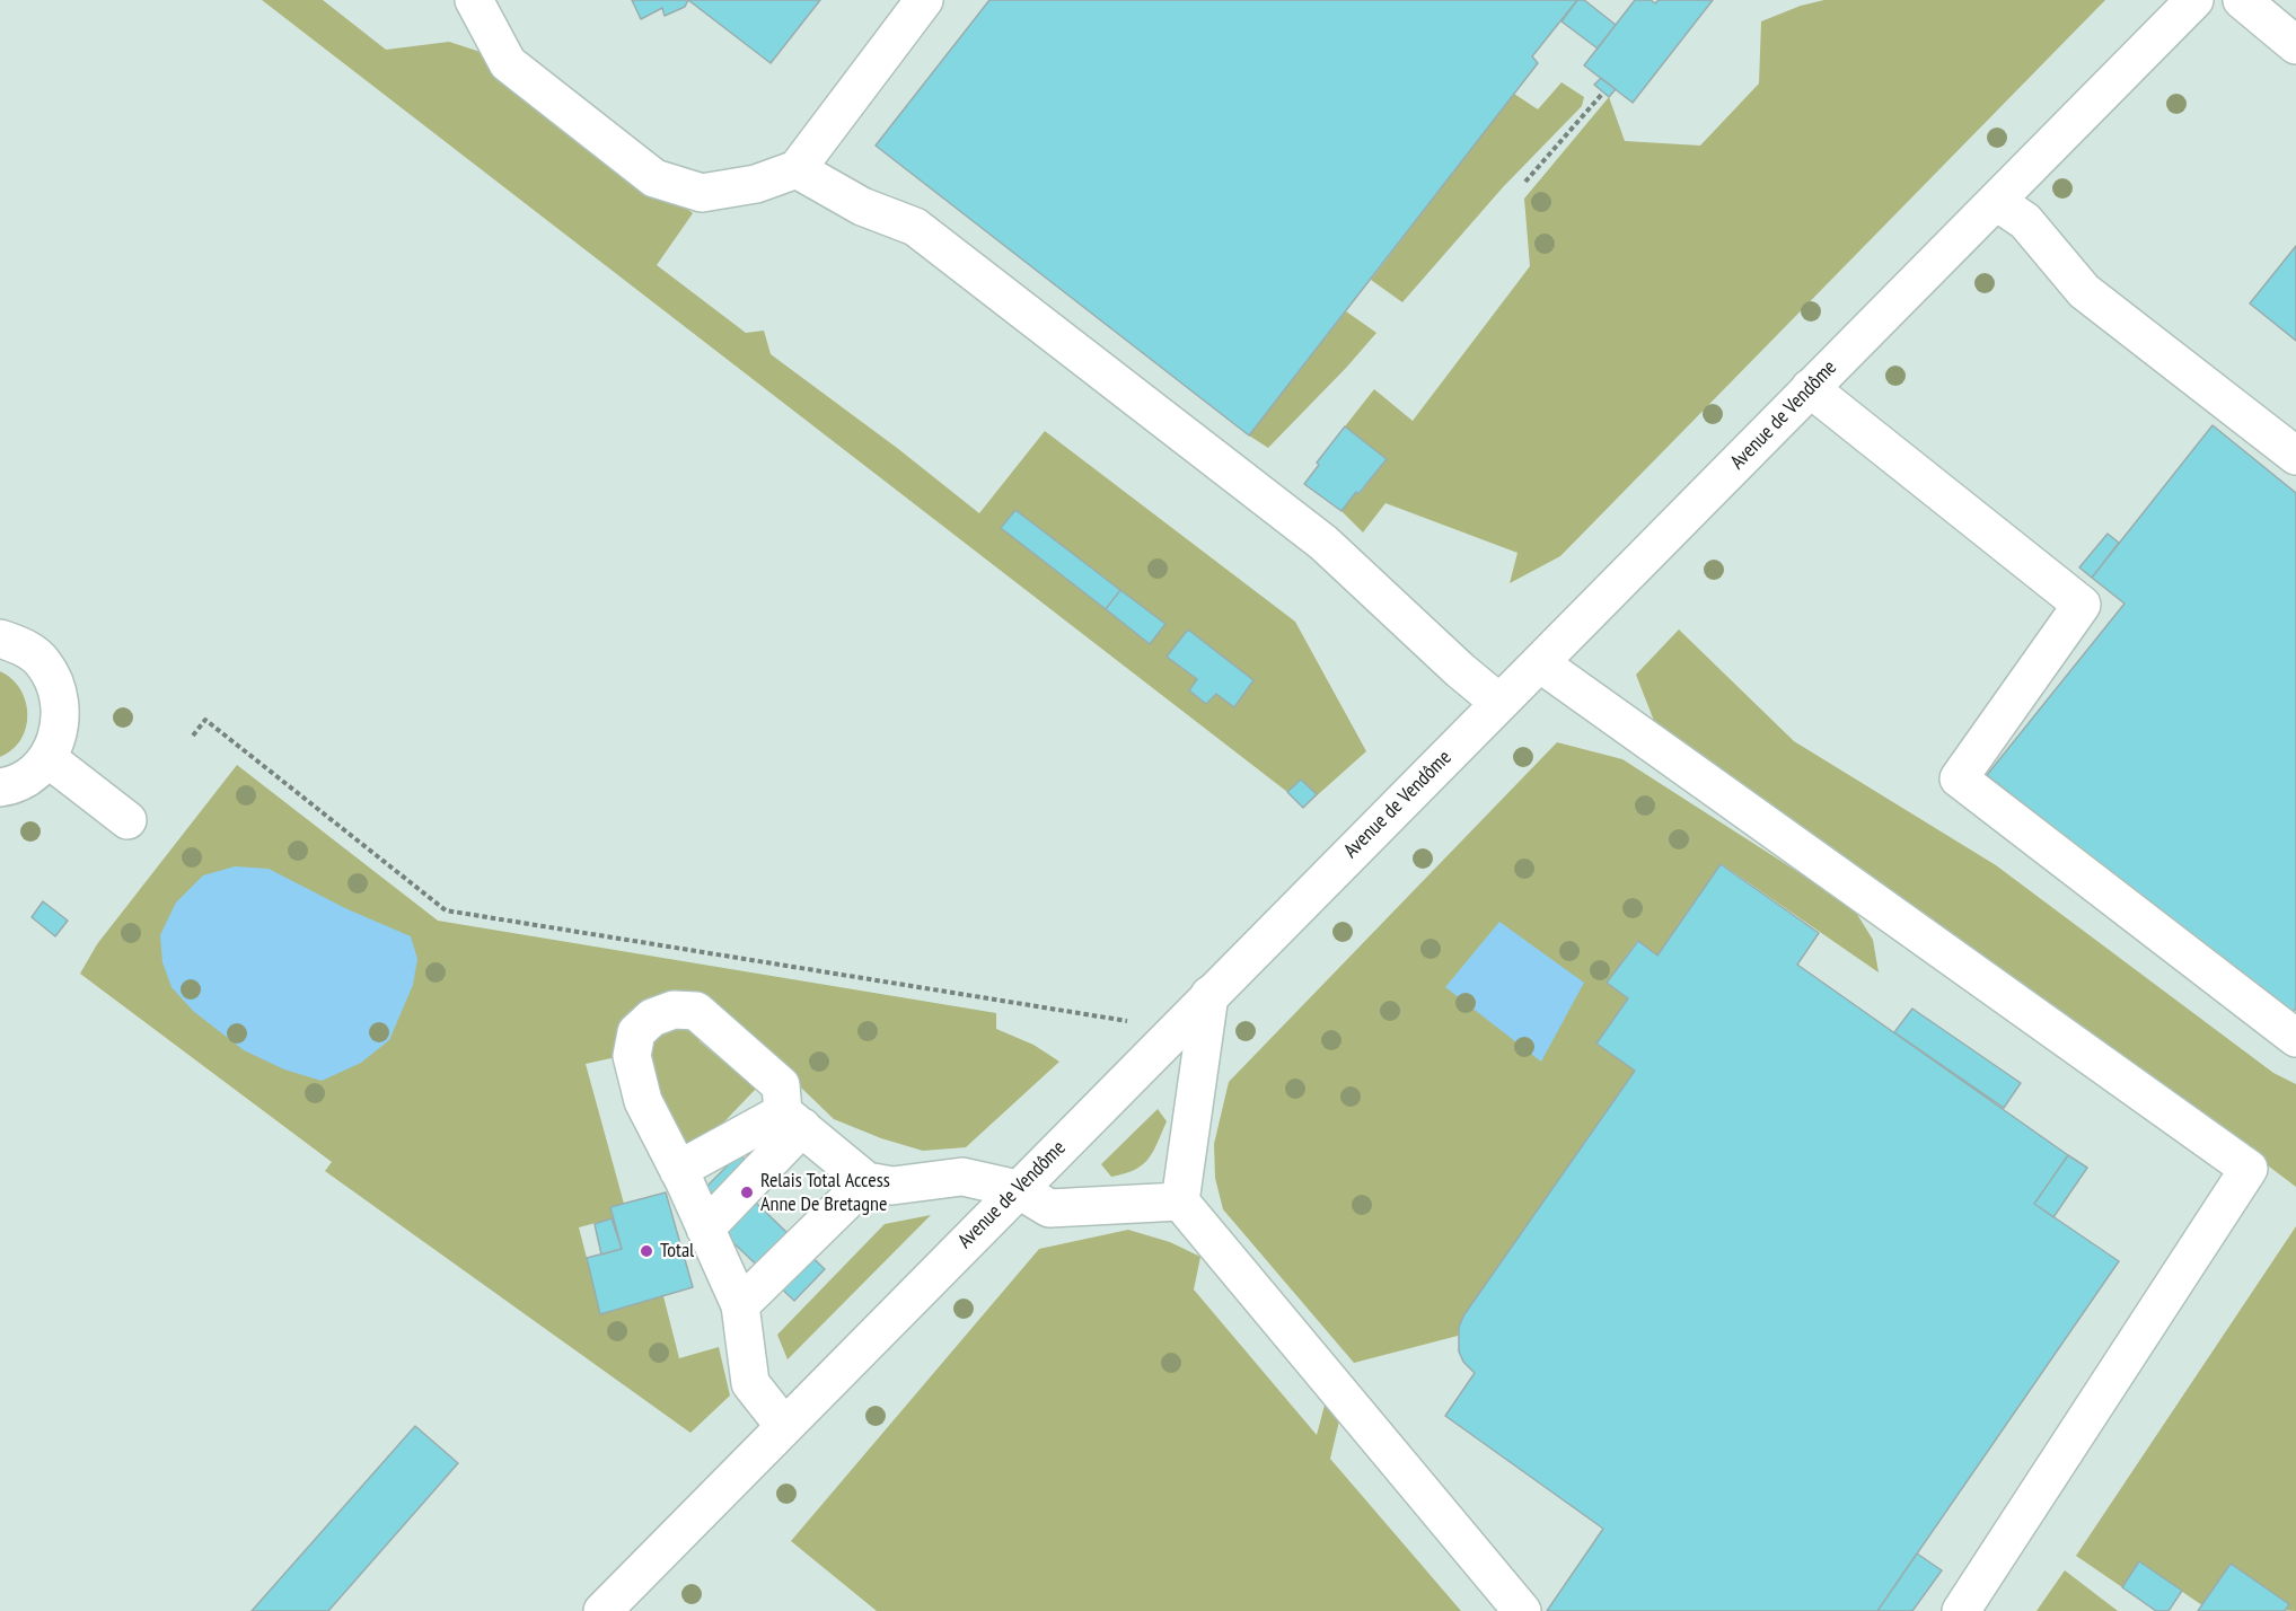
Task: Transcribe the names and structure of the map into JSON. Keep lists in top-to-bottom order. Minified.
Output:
{"streets":{"main road":["Avenue de Vendôme"]},"places":["Relais Total Access Anne De Bretagne","Total"]}
